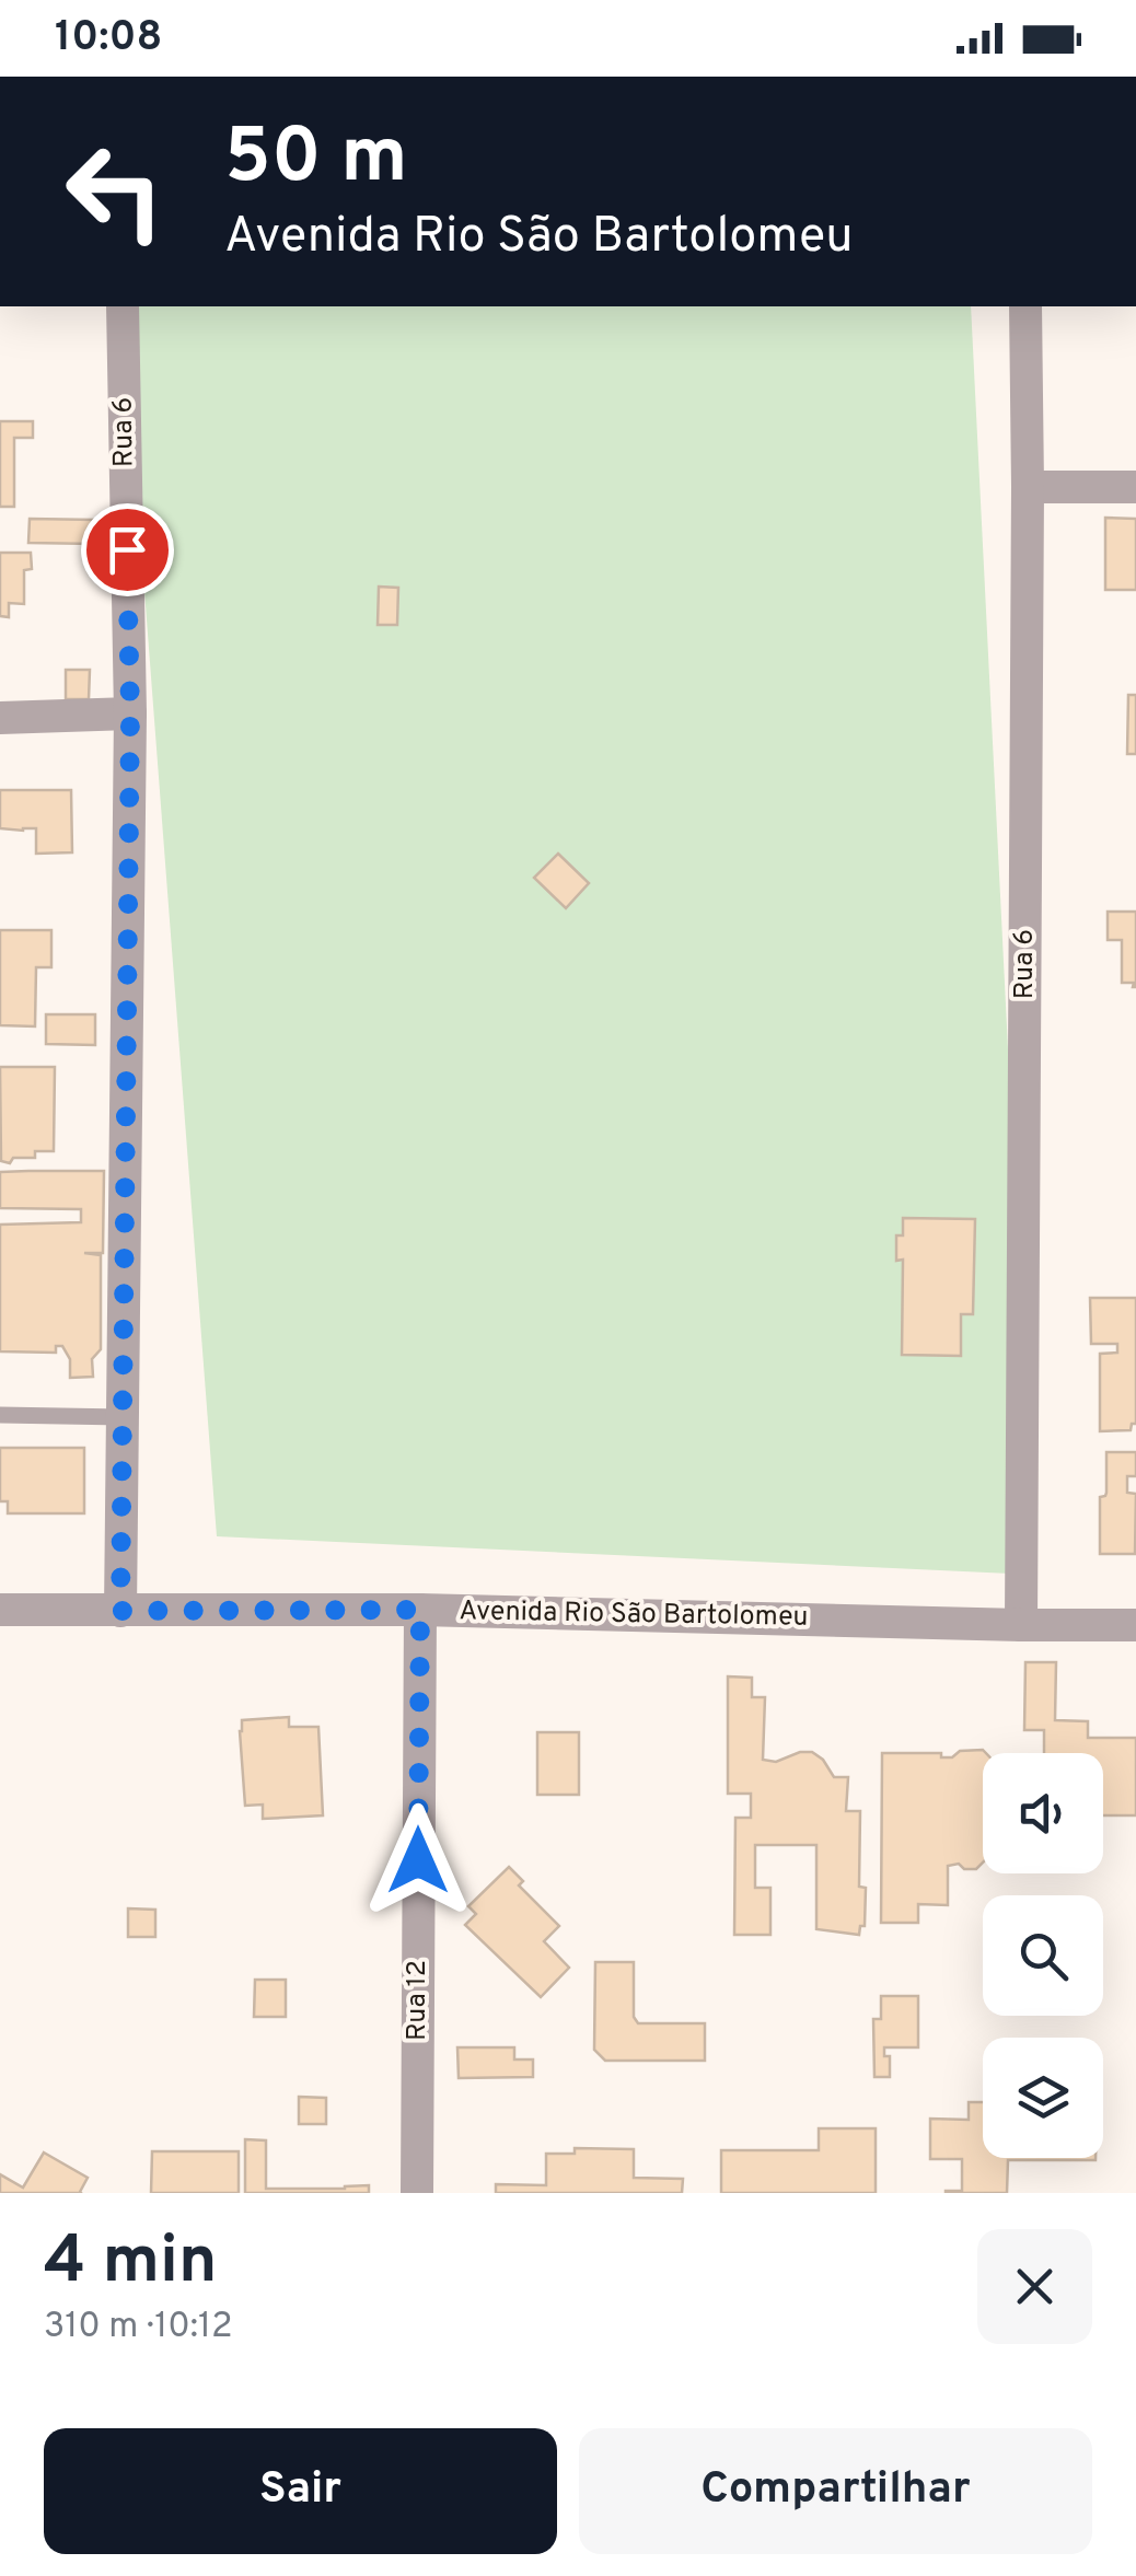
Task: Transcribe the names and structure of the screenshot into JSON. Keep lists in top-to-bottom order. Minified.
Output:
{"streets":{"street":["Rua 6","Avenida Rio São Bartolomeu","Rua 12"]},"crossings":[["Rua 6","Avenida Rio São Bartolomeu"],["Avenida Rio São Bartolomeu","Rua 12"]],"page":{"status":"10:08","turn":["50 m","Avenida Rio São Bartolomeu"],"heading":["4 min","310 m · 10:12"],"buttons":["Sair","Compartilhar"]}}
